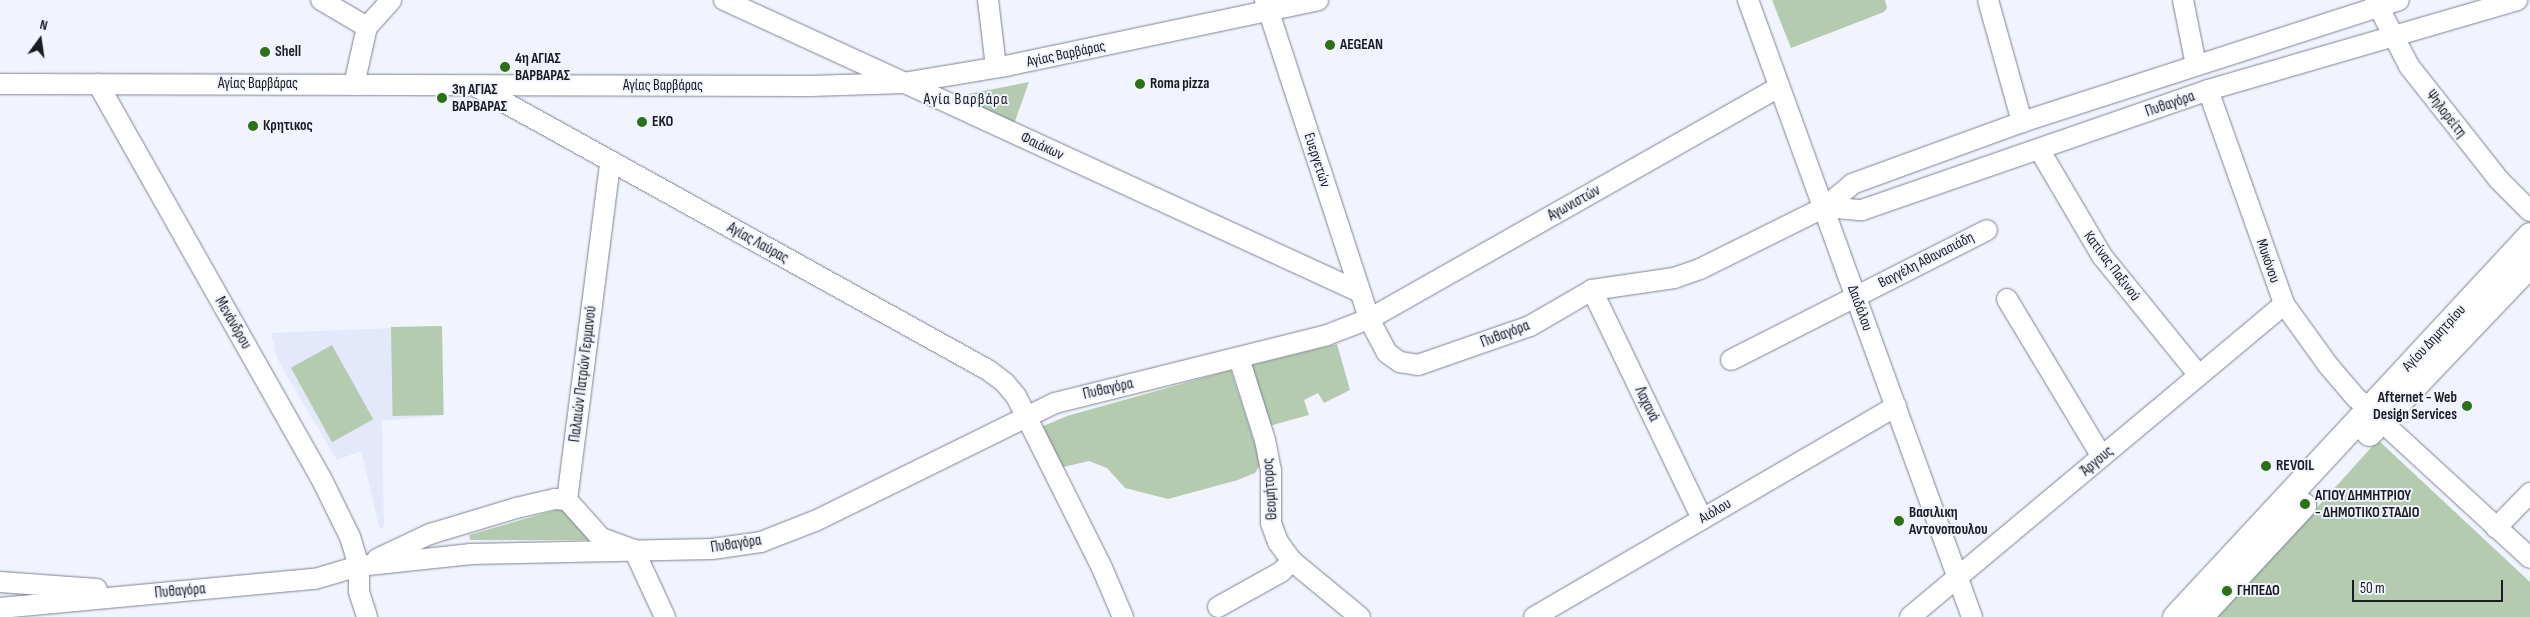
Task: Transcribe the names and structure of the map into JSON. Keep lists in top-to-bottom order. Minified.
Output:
{"streets":{"main road":["Αγίου Δημητρίου"],"street":["Αγίας Βαρβάρας","Πυθαγόρα","Ψηλορείτη","Φαιάκων","Ευεργετών","Αγωνιστών","Αγίας Λαύρας","Βαγγέλη Αθανασιάδη","Μυκόνου","Κατίνας Παξινού","Δαιδάλου","Μενάνδρου","Παλαιών Πατρών Γερμανού","Λαχανά","Άργους","Θεομήτορος","Αιόλου"]},"crossings":[["Αγίας Βαρβάρας","Φαιάκων"],["Αγίας Βαρβάρας","Ευεργετών"],["Αγίας Βαρβάρας","Αγίας Λαύρας"],["Αγίας Βαρβάρας","Μενάνδρου"],["Πυθαγόρα","Ψηλορείτη"],["Πυθαγόρα","Ευεργετών"],["Πυθαγόρα","Αγωνιστών"],["Πυθαγόρα","Αγίας Λαύρας"],["Πυθαγόρα","Μυκόνου"],["Πυθαγόρα","Κατίνας Παξινού"],["Πυθαγόρα","Δαιδάλου"],["Πυθαγόρα","Μενάνδρου"],["Πυθαγόρα","Παλαιών Πατρών Γερμανού"],["Πυθαγόρα","Λαχανά"],["Πυθαγόρα","Θεομήτορος"],["Φαιάκων","Ευεργετών"],["Ευεργετών","Αγωνιστών"],["Αγωνιστών","Δαιδάλου"],["Αγίας Λαύρας","Παλαιών Πατρών Γερμανού"],["Βαγγέλη Αθανασιάδη","Δαιδάλου"],["Μυκόνου","Αγίου Δημητρίου"],["Μυκόνου","Άργους"],["Κατίνας Παξινού","Άργους"],["Δαιδάλου","Άργους"],["Δαιδάλου","Αιόλου"],["Λαχανά","Αιόλου"]],"districts":["Αγία Βαρβάρα"],"places":["AEGEAN","Shell","4η ΑΓΙΑΣ ΒΑΡΒΑΡΑΣ","Roma pizza","3η ΑΓΙΑΣ ΒΑΡΒΑΡΑΣ","EKO","Κρητικος","Afternet - Web Design Services","REVOIL","ΑΓΙΟΥ ΔΗΜΗΤΡΙΟΥ - ΔΗΜΟΤΙΚΟ ΣΤΑΔΙΟ","Βασιλικη Αντονοπουλου","ΓΗΠΕΔΟ"],"scale_bar":"50 m","north":"top"}
